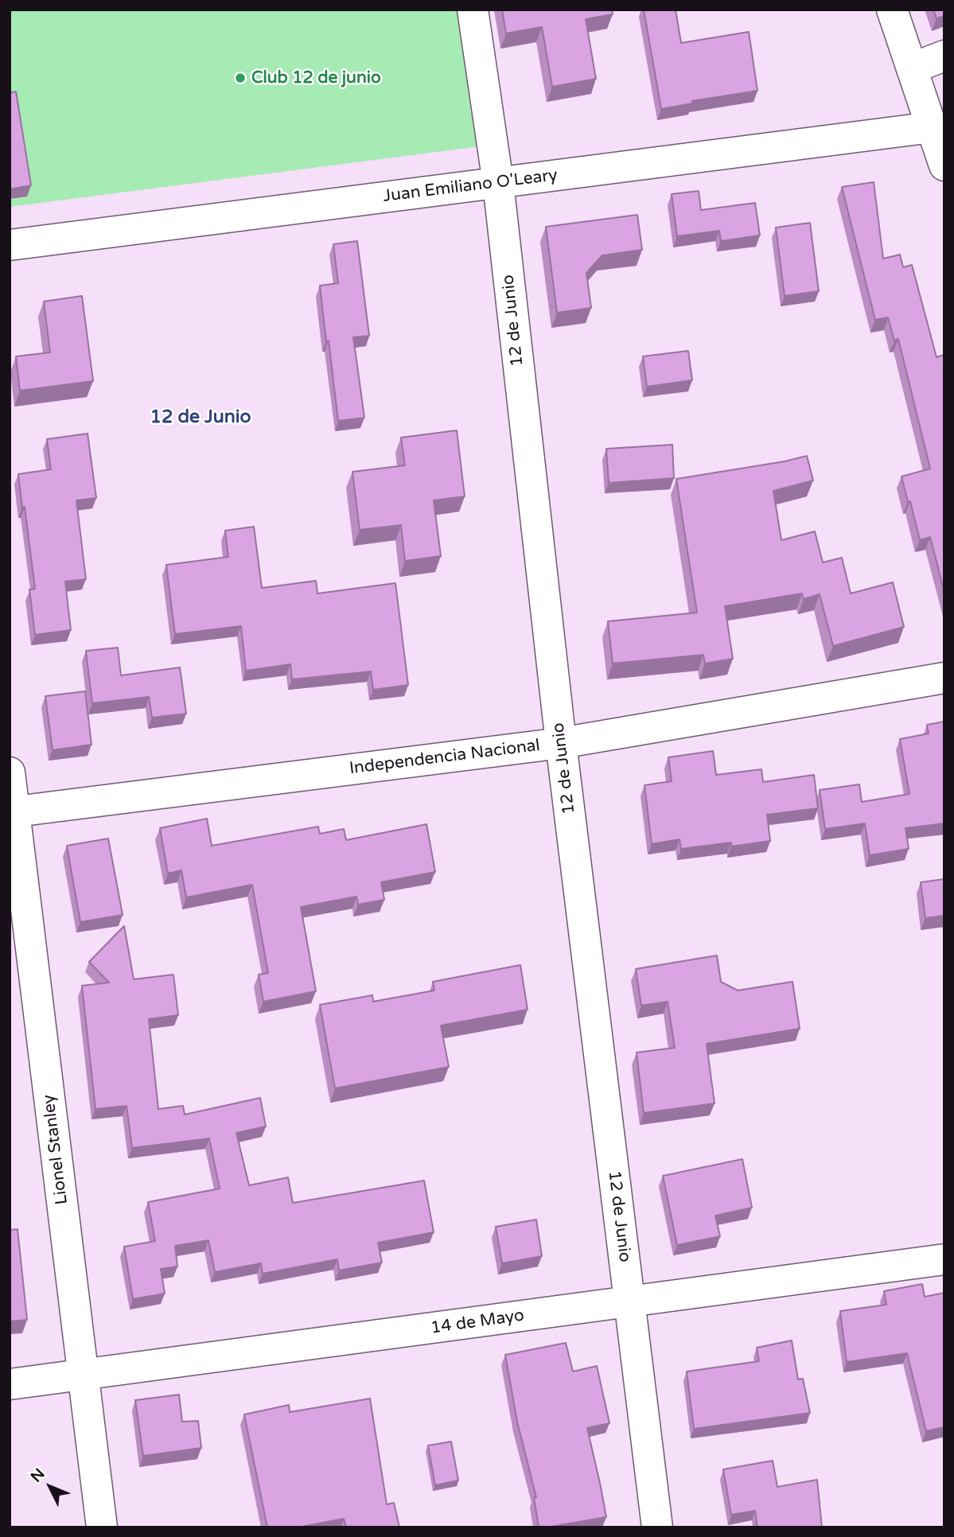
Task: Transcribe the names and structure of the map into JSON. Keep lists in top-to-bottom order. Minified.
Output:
{"streets":{"street":["Juan Emiliano O'Leary","12 de Junio","Independencia Nacional","Lionel Stanley","14 de Mayo"]},"crossings":[["Juan Emiliano O'Leary","12 de Junio"],["12 de Junio","Independencia Nacional"],["12 de Junio","14 de Mayo"],["Independencia Nacional","Lionel Stanley"],["Lionel Stanley","14 de Mayo"]],"districts":["12 de Junio"],"places":["Club 12 de junio"],"north":"top left"}
